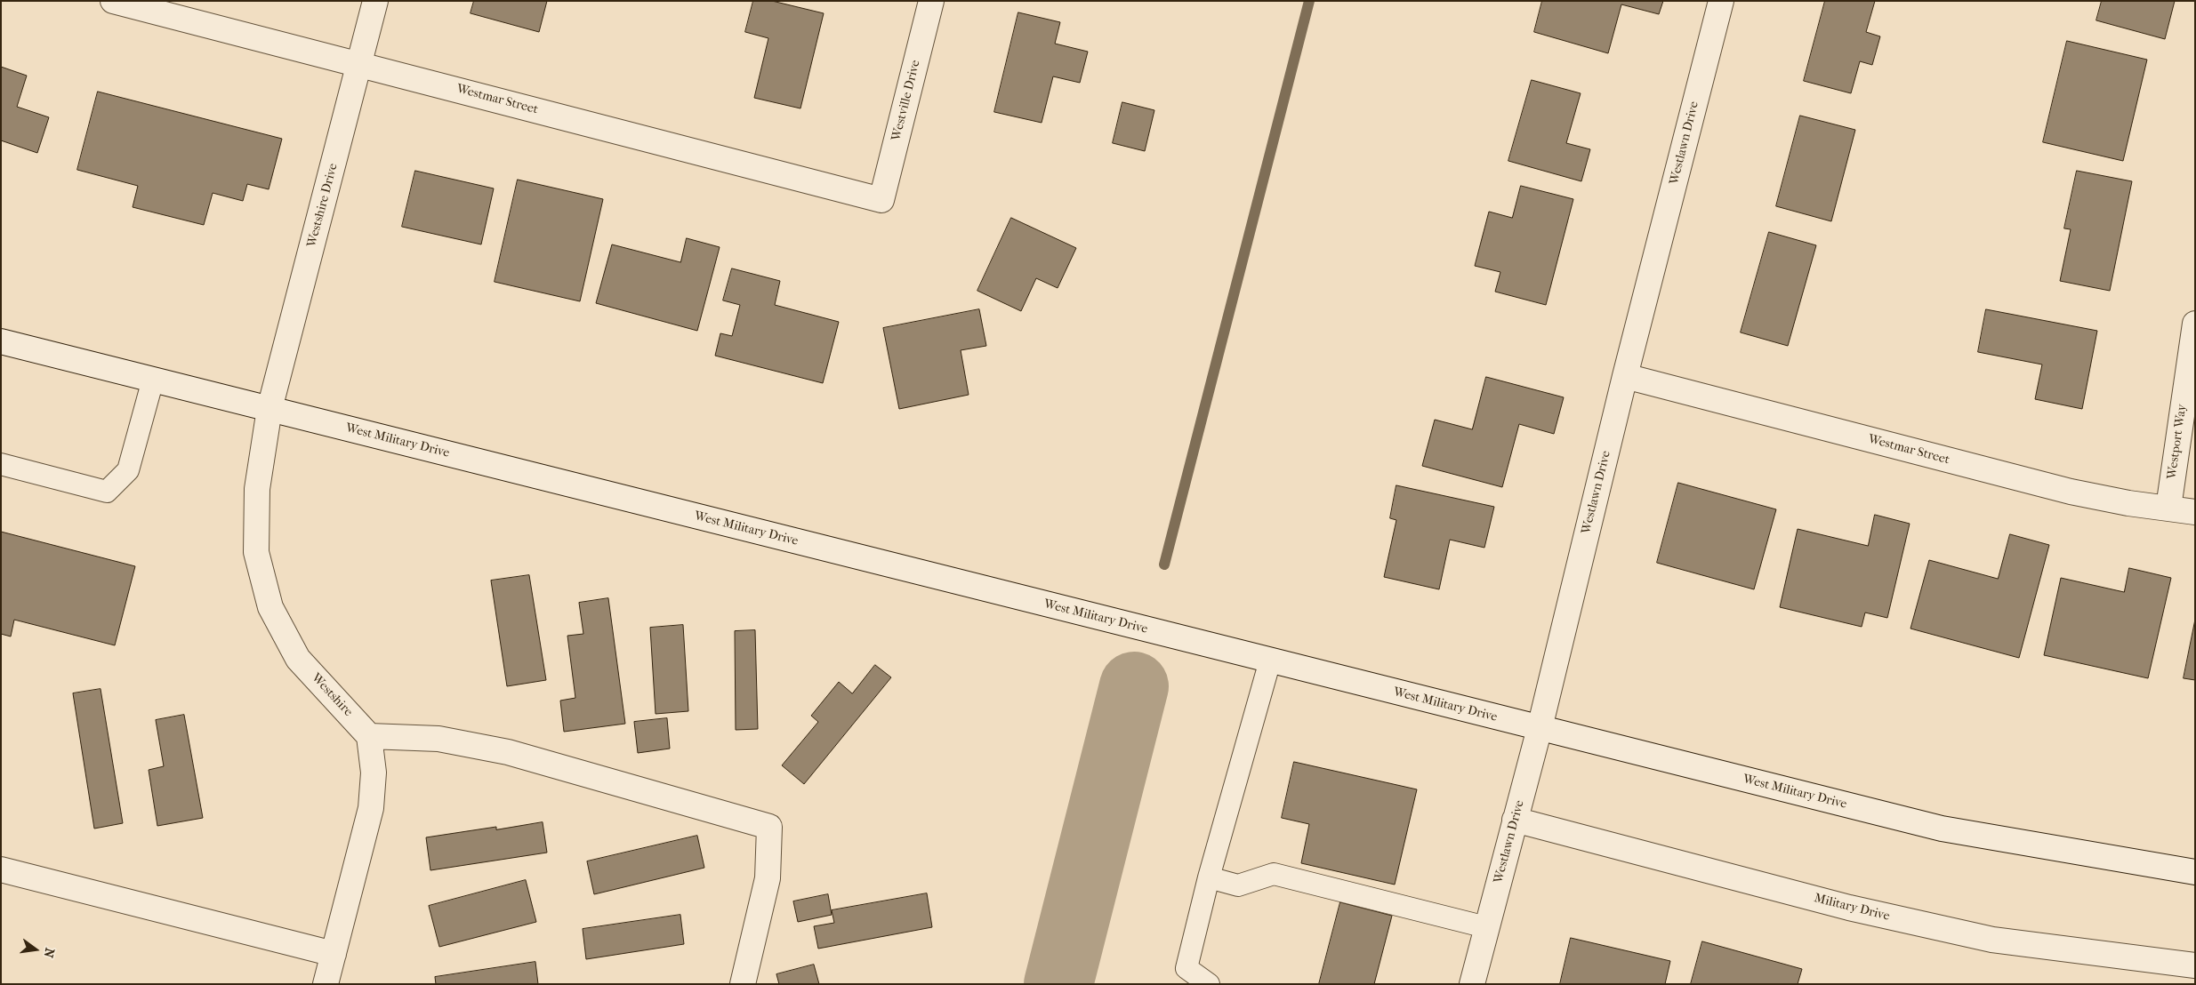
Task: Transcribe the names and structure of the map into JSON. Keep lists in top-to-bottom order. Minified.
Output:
{"streets":{"street":["Westmar Street","Westville Drive","Westlawn Drive","Westshire Drive","West Military Drive","Westport Way","Westshire","Military Drive"]},"crossings":[["Westmar Street","Westville Drive"],["Westmar Street","Westlawn Drive"],["Westmar Street","Westshire Drive"],["Westmar Street","Westport Way"],["Westlawn Drive","West Military Drive"],["Westlawn Drive","Military Drive"],["Westshire Drive","West Military Drive"],["Westshire Drive","Westshire"],["West Military Drive","Westshire"]],"north":"right"}
